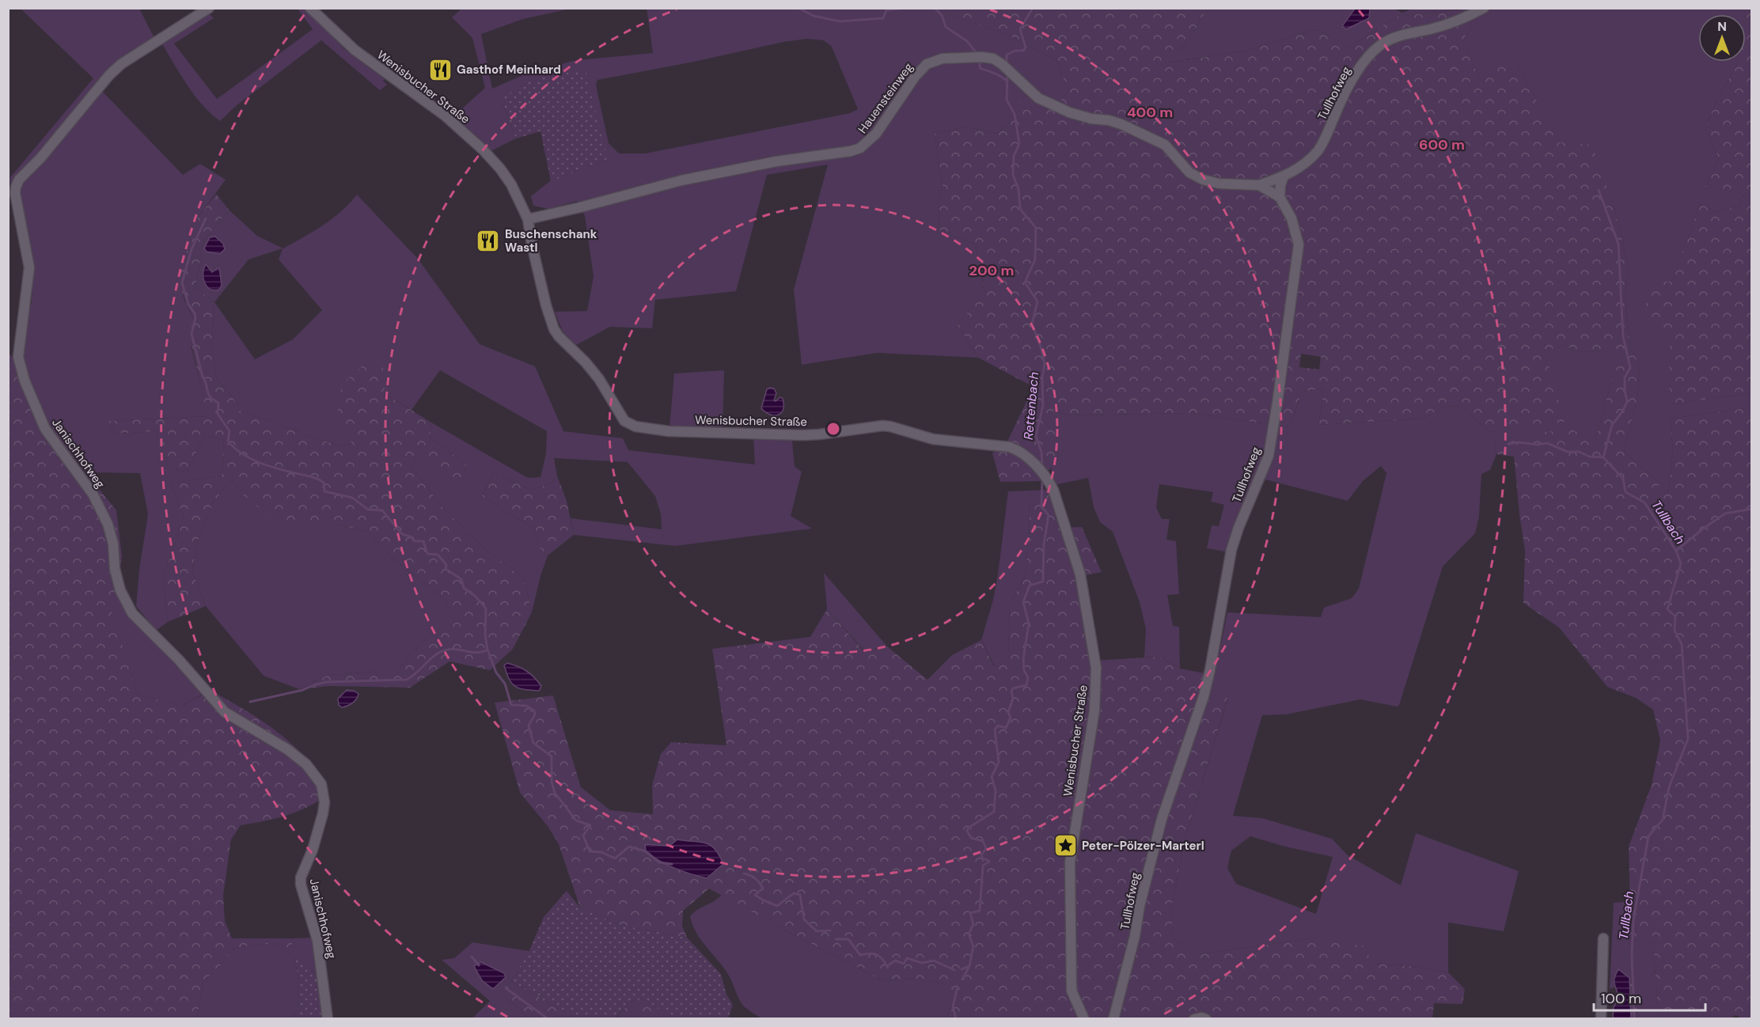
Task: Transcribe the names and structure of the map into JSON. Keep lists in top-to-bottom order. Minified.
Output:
{"streets":{"street":["Wenisbucher Straße","Tullhofweg","Hauensteinweg","Janischhofweg"]},"crossings":[["Wenisbucher Straße","Hauensteinweg"],["Tullhofweg","Hauensteinweg"]],"water":["Rettenbach","Tullbach"],"places":{"restaurant":["Gasthof Meinhard","Buschenschank Wastl"],"place":["Peter-Pölzer-Marterl"]},"scale_bar":"100 m","north":"top","rings":["400 m","600 m","200 m"]}
